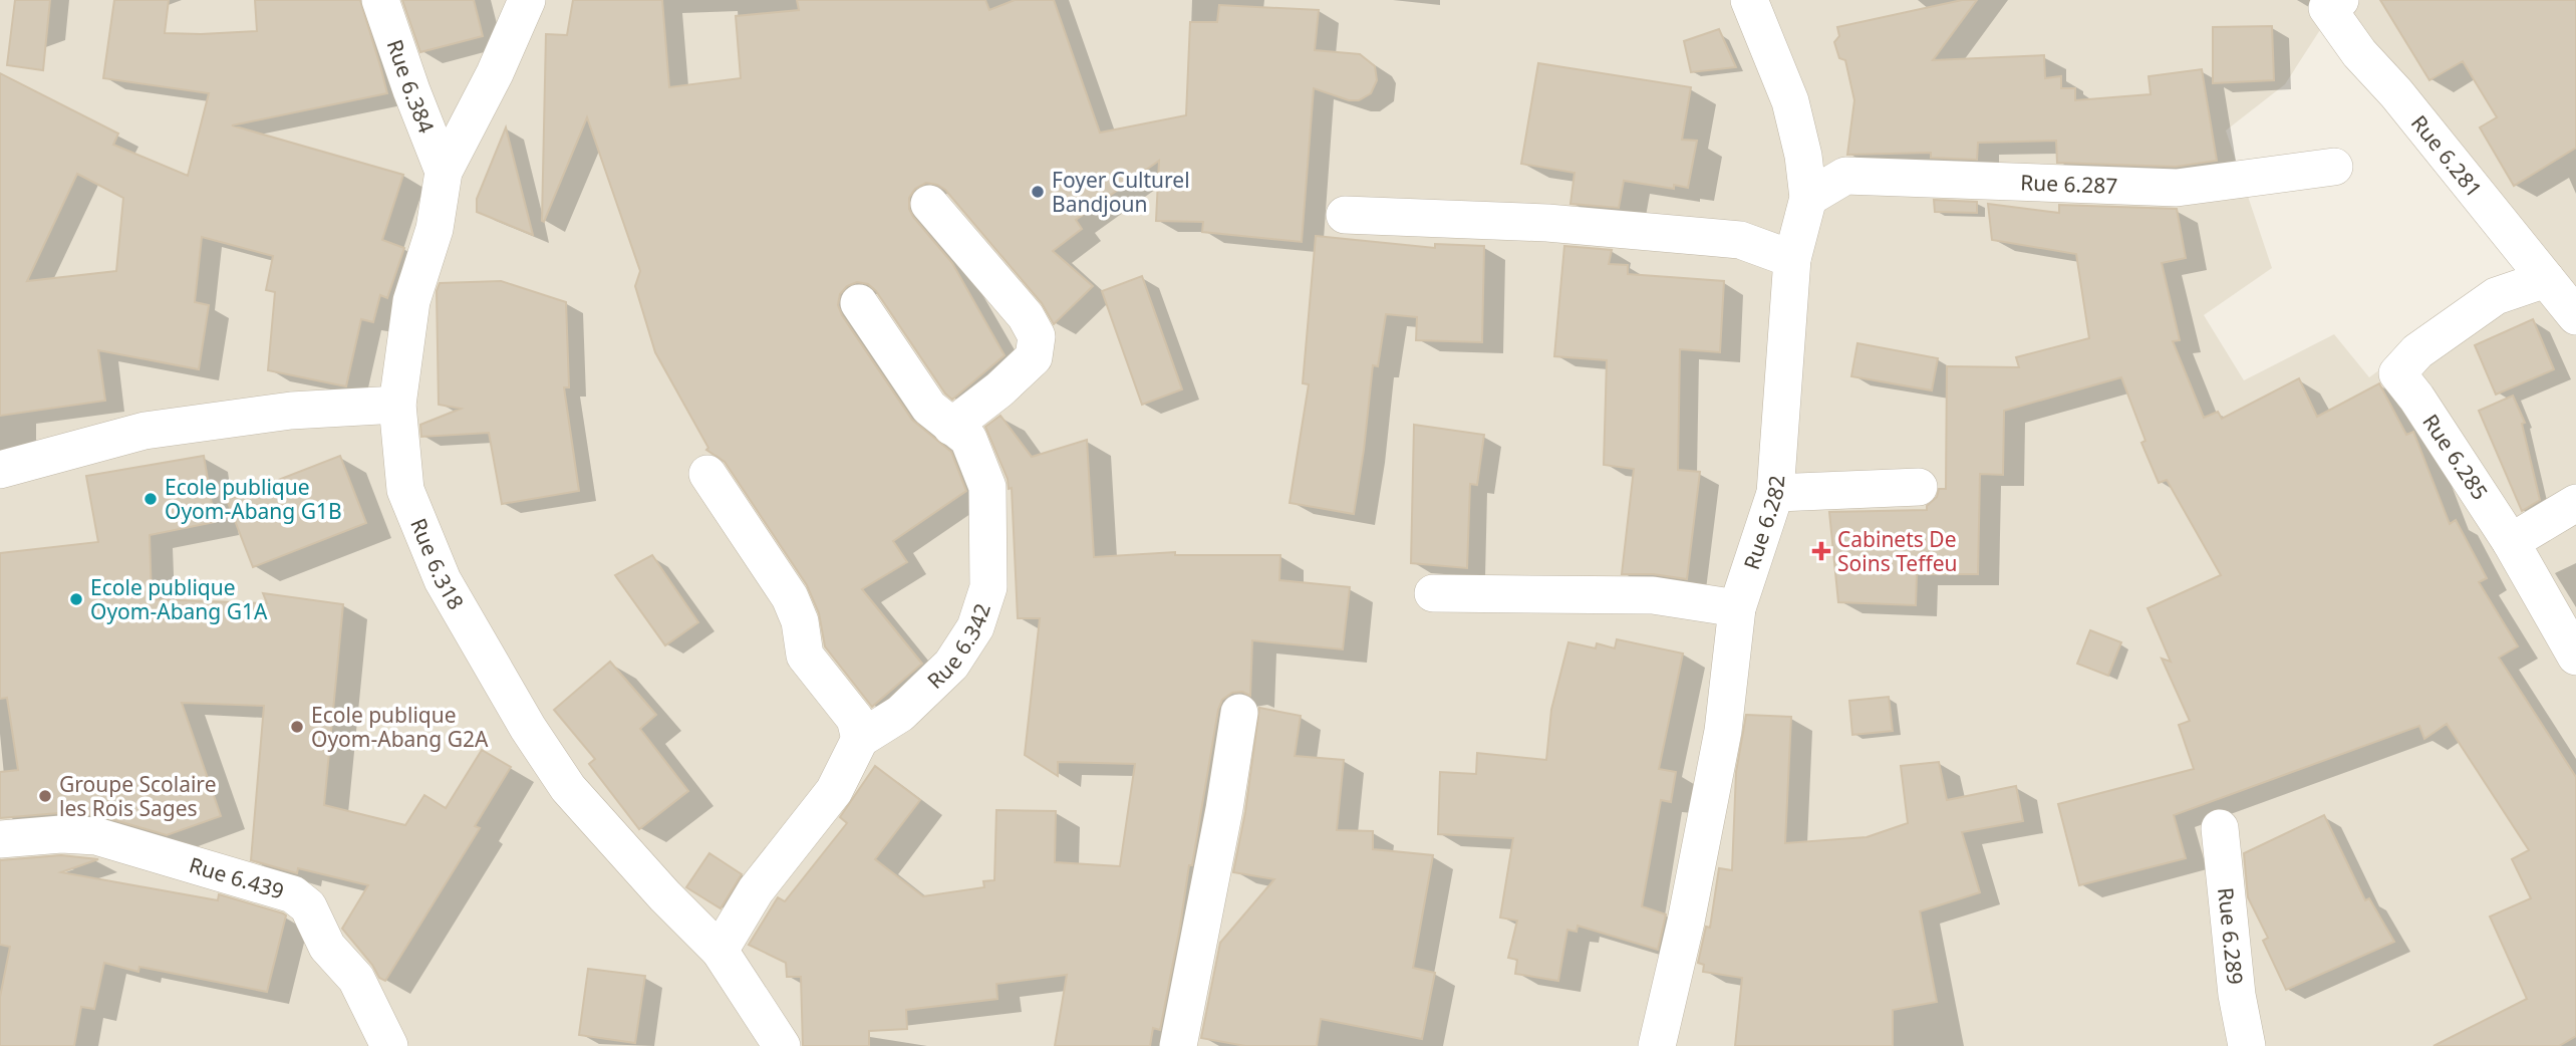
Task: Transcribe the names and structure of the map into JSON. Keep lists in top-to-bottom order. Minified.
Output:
{"streets":{"street":["Rue 6.384","Rue 6.281","Rue 6.287","Rue 6.285","Rue 6.282","Rue 6.318","Rue 6.342","Rue 6.439","Rue 6.289"]},"crossings":[["Rue 6.384","Rue 6.318"],["Rue 6.281","Rue 6.285"],["Rue 6.287","Rue 6.282"]],"places":{"other":["Foyer Culturel Bandjoun","Ecole publique Oyom-Abang G1B","Ecole publique Oyom-Abang G1A","Ecole publique Oyom-Abang G2A","Groupe Scolaire les Rois Sages"],"health":["Cabinets De Soins Teffeu"]}}
